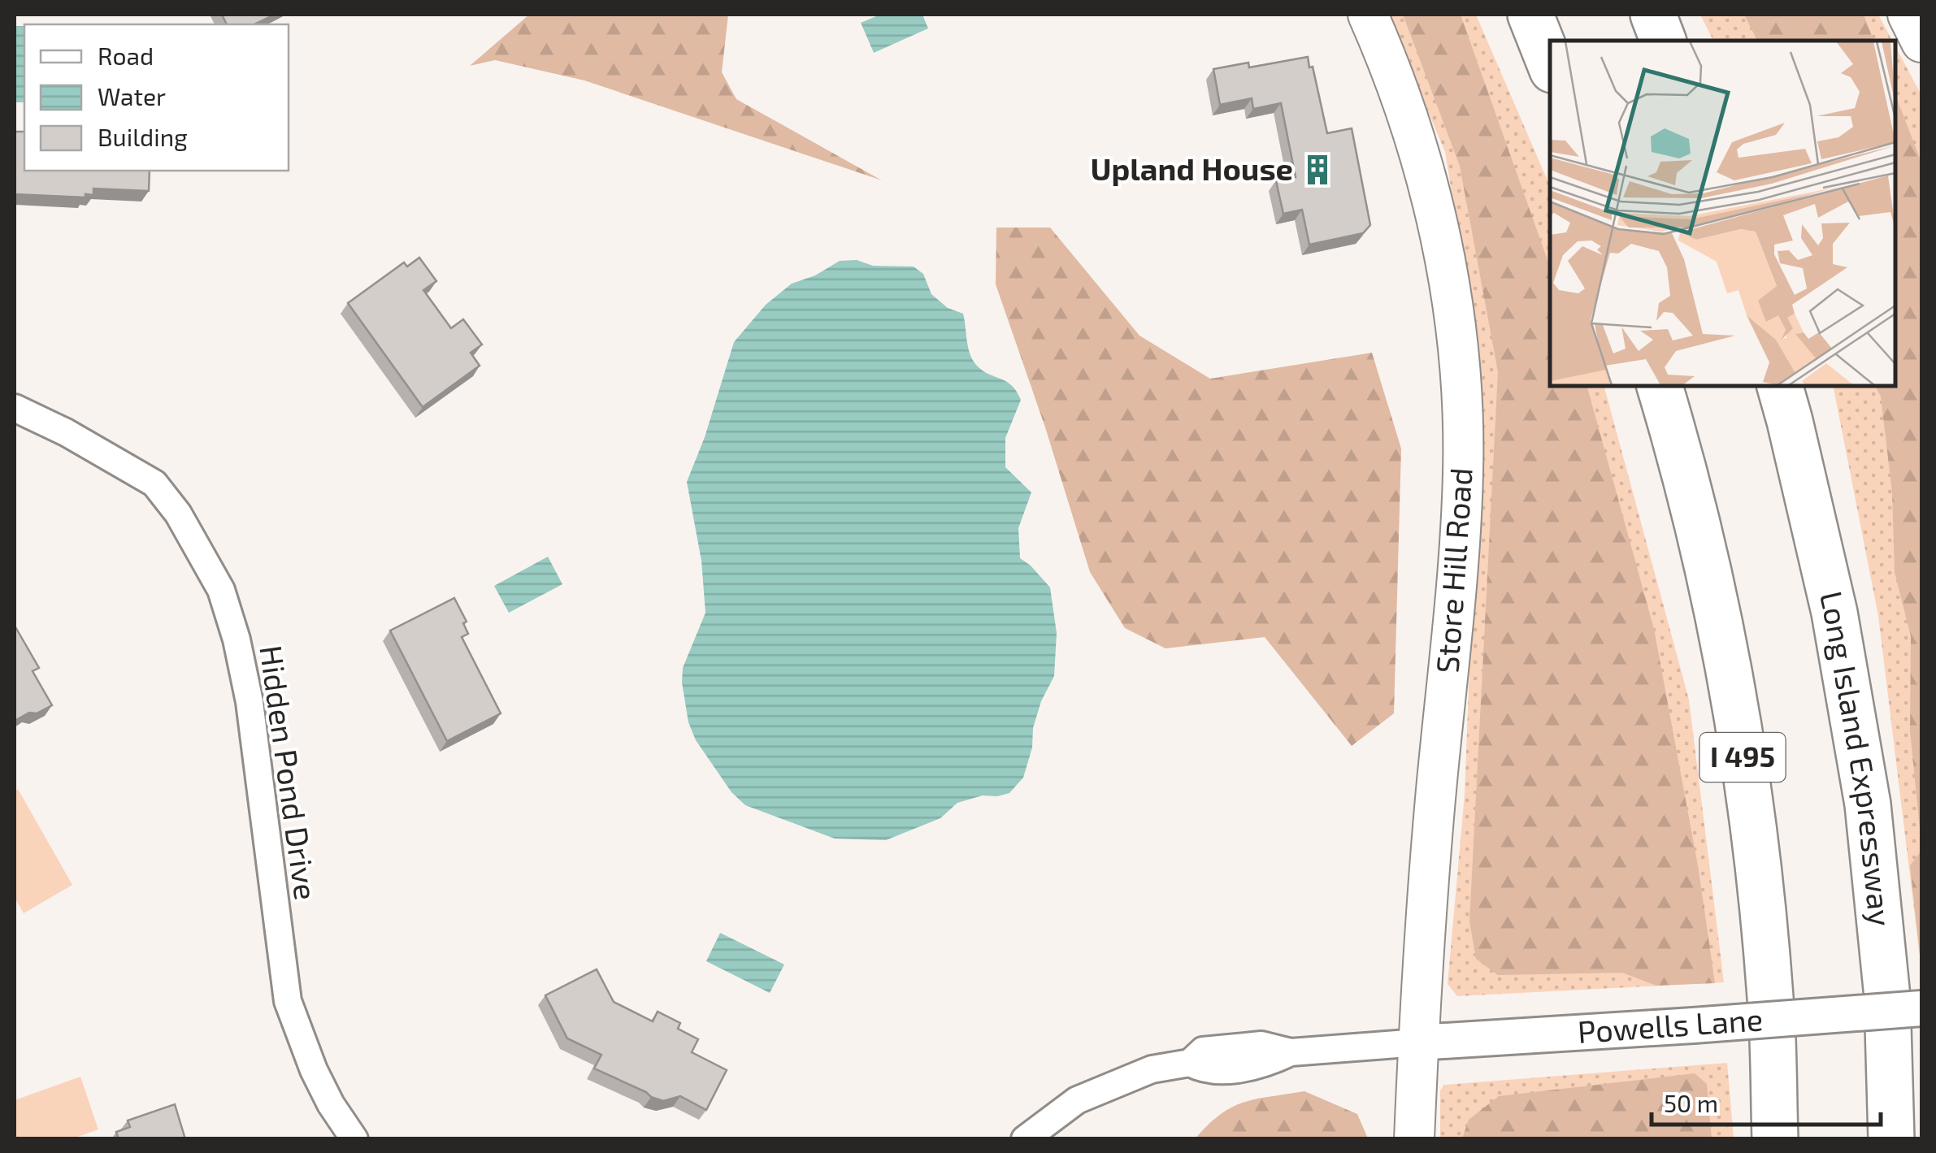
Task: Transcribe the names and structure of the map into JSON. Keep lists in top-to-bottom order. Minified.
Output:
{"streets":{"highway":["I 495","Long Island Expressway"],"main road":["Store Hill Road"],"street":["Hidden Pond Drive","Powells Lane"]},"crossings":[["Store Hill Road","Powells Lane"]],"places":{"building":["Upland House"]},"legend":["Road","Water","Building"],"scale_bar":"50 m"}
